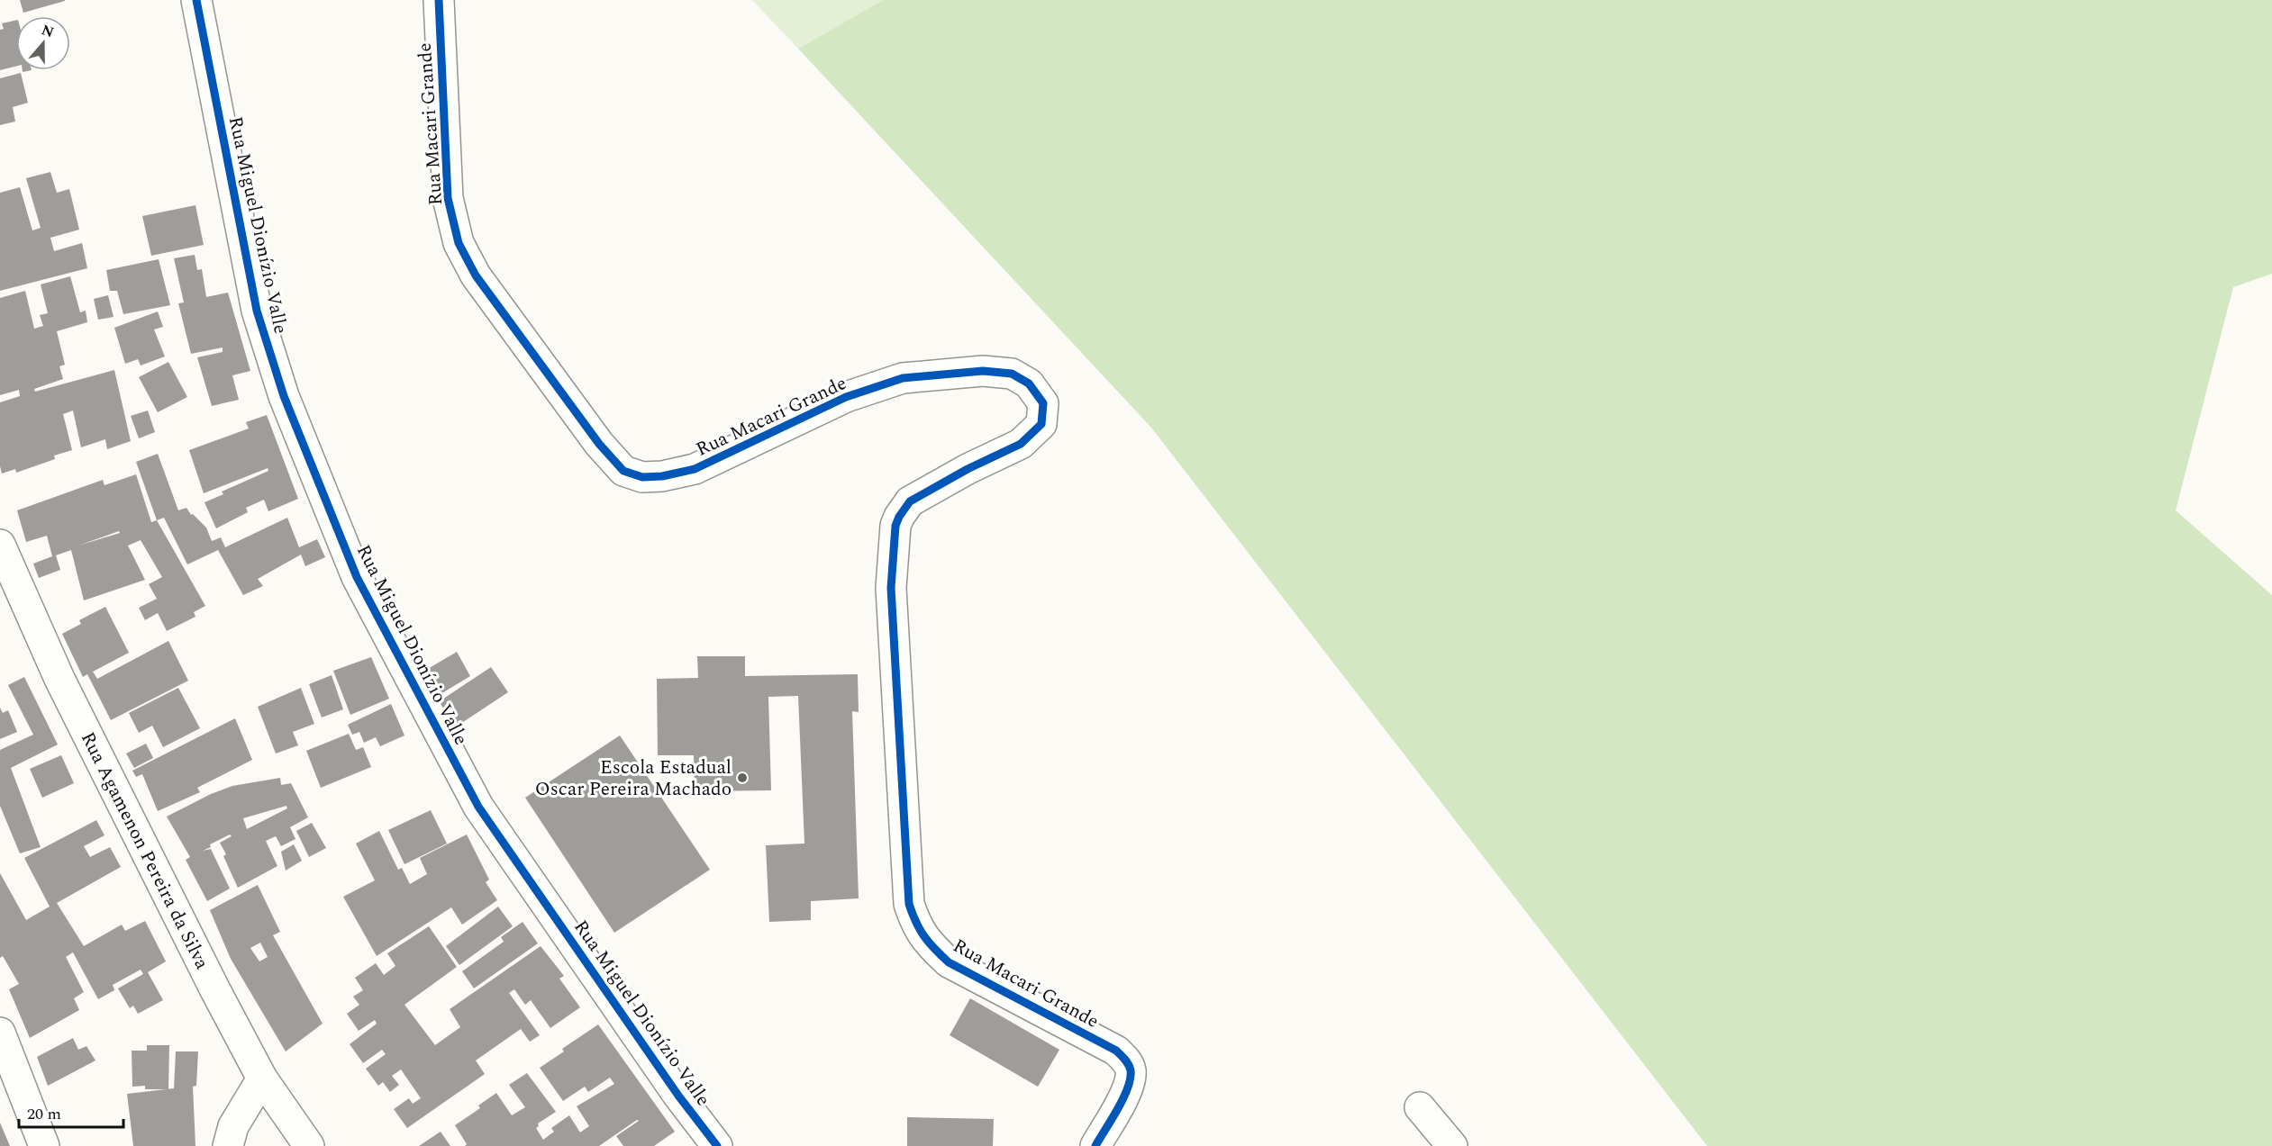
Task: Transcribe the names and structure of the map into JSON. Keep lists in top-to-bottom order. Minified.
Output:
{"streets":{"street":["Rua Macari Grande","Rua Miguel Dionízio Valle","Rua Agamenon Pereira da Silva"]},"places":["Escola Estadual Oscar Pereira Machado"],"scale_bar":"20 m","north":"top"}
